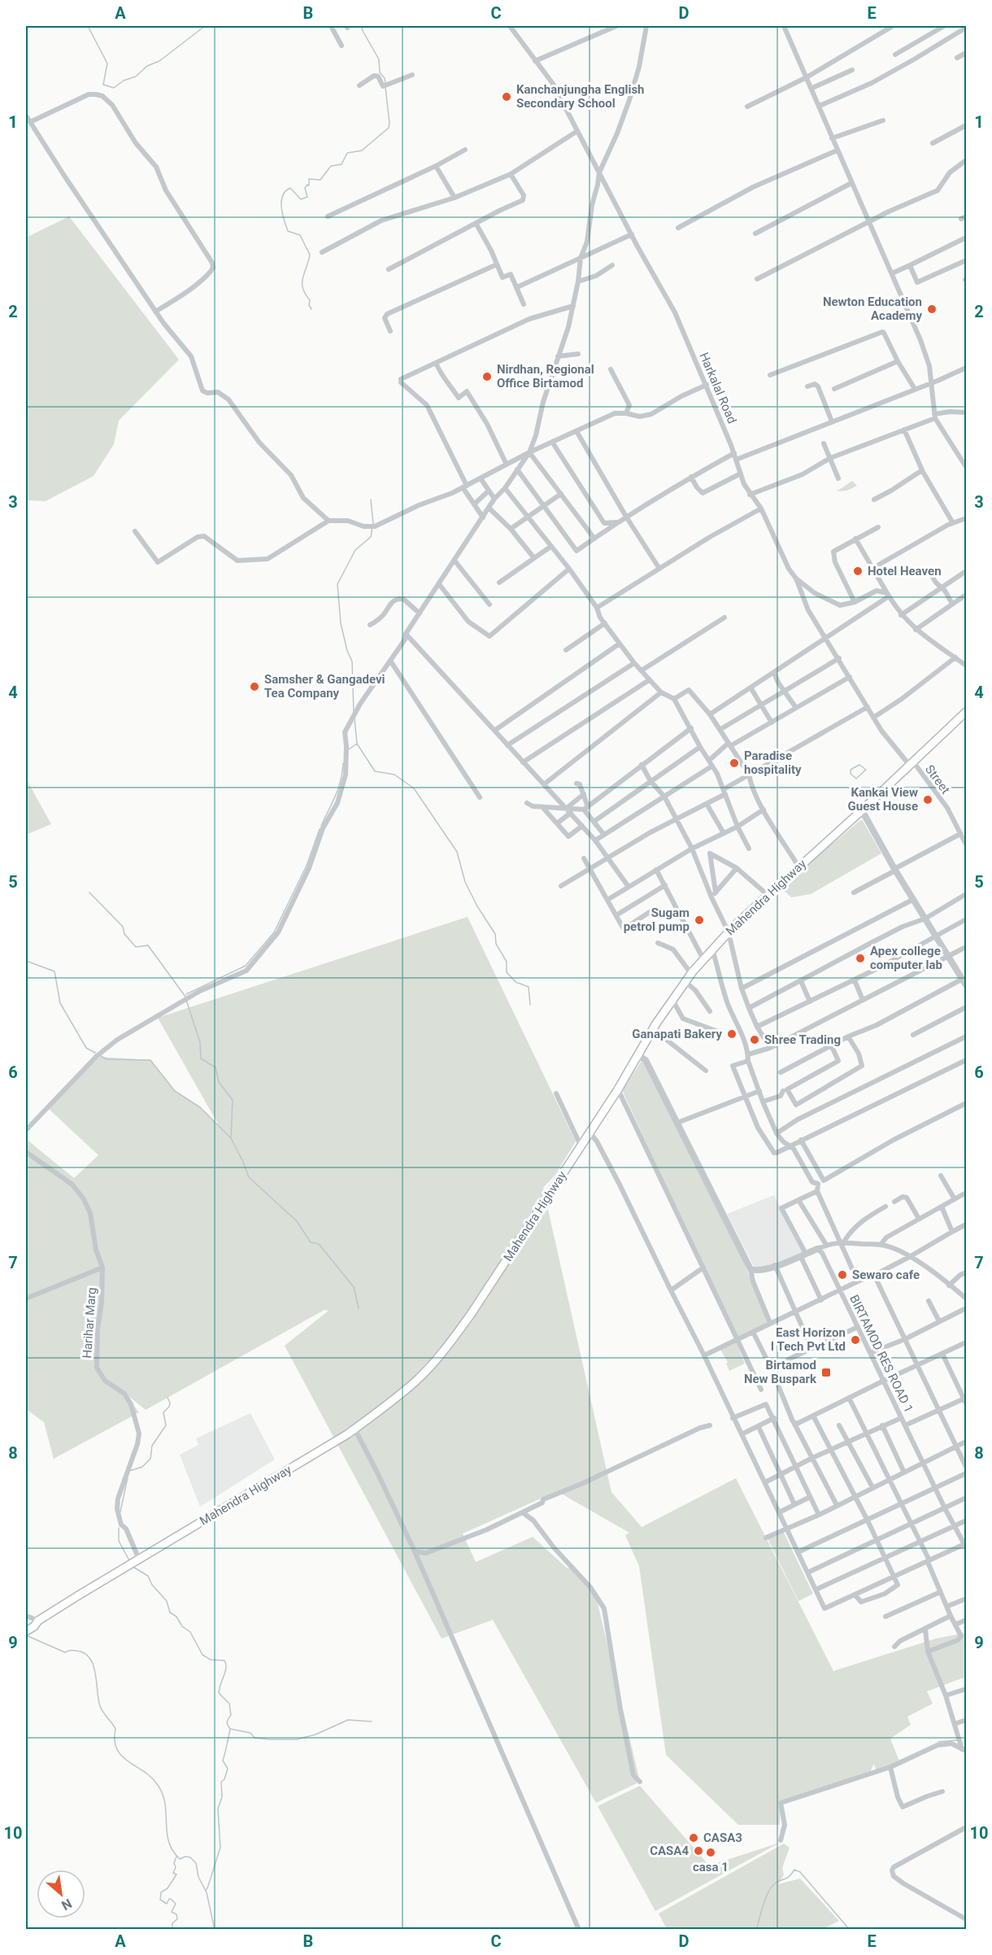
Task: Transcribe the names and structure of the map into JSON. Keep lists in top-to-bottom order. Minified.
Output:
{"streets":{"highway":["Mahendra Highway"],"street":["Harkalal Road","Street","Harihar Marg","BIRTAMOD RES ROAD 1"]},"crossings":[["Harkalal Road","Street"],["Street","Mahendra Highway"],["Mahendra Highway","Harihar Marg"]],"places":{"other":["Kanchanjungha English Secondary School","Newton Education Academy","Nirdhan, Regional Office Birtamod","Hotel Heaven","Samsher & Gangadevi Tea Company","Paradise hospitality","Kankai View Guest House","Sugam petrol pump","Apex college computer lab","Ganapati Bakery","Shree Trading","Sewaro cafe","East Horizon I Tech Pvt Ltd","CASA3","CASA4","casa 1"],"transit":["Birtamod New Buspark"]},"north":"bottom right","grid":{"columns":["A","B","C","D","E"],"rows":["1","2","3","4","5","6","7","8","9","10"]}}
